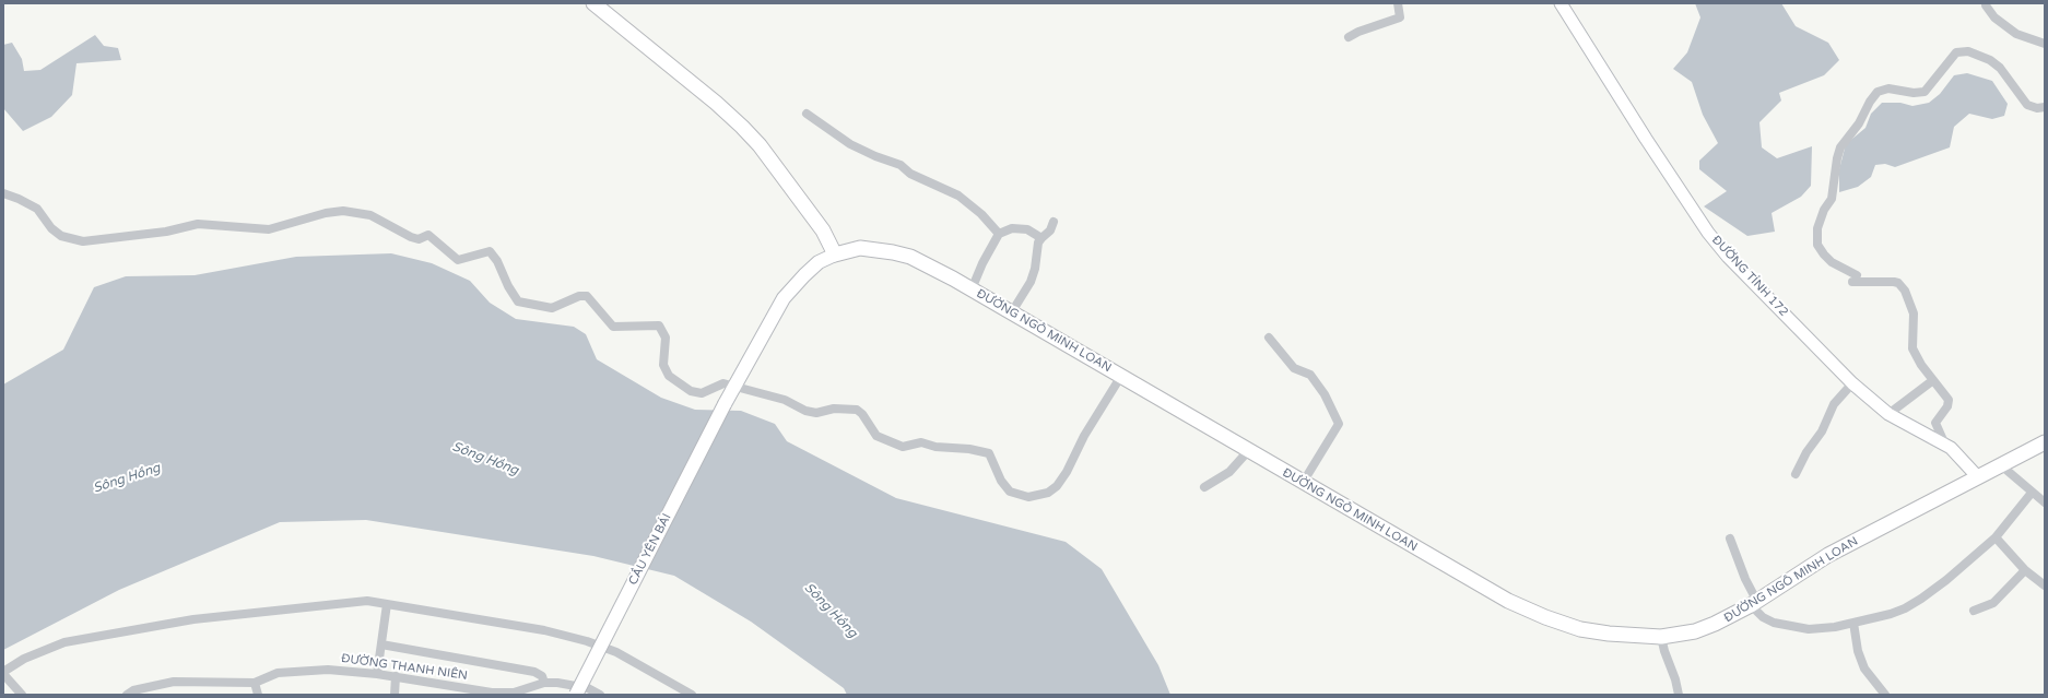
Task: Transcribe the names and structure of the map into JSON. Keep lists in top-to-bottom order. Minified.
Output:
{"streets":{"highway":["ĐƯỜNG NGÔ MINH LOAN"],"main road":["ĐƯỜNG TỈNH 172","CẦU YÊN BÁI"],"street":["ĐƯỜNG THANH NIÊN"]},"crossings":[["ĐƯỜNG TỈNH 172","ĐƯỜNG NGÔ MINH LOAN"],["ĐƯỜNG NGÔ MINH LOAN","CẦU YÊN BÁI"]],"water":["Sông Hồng"]}
